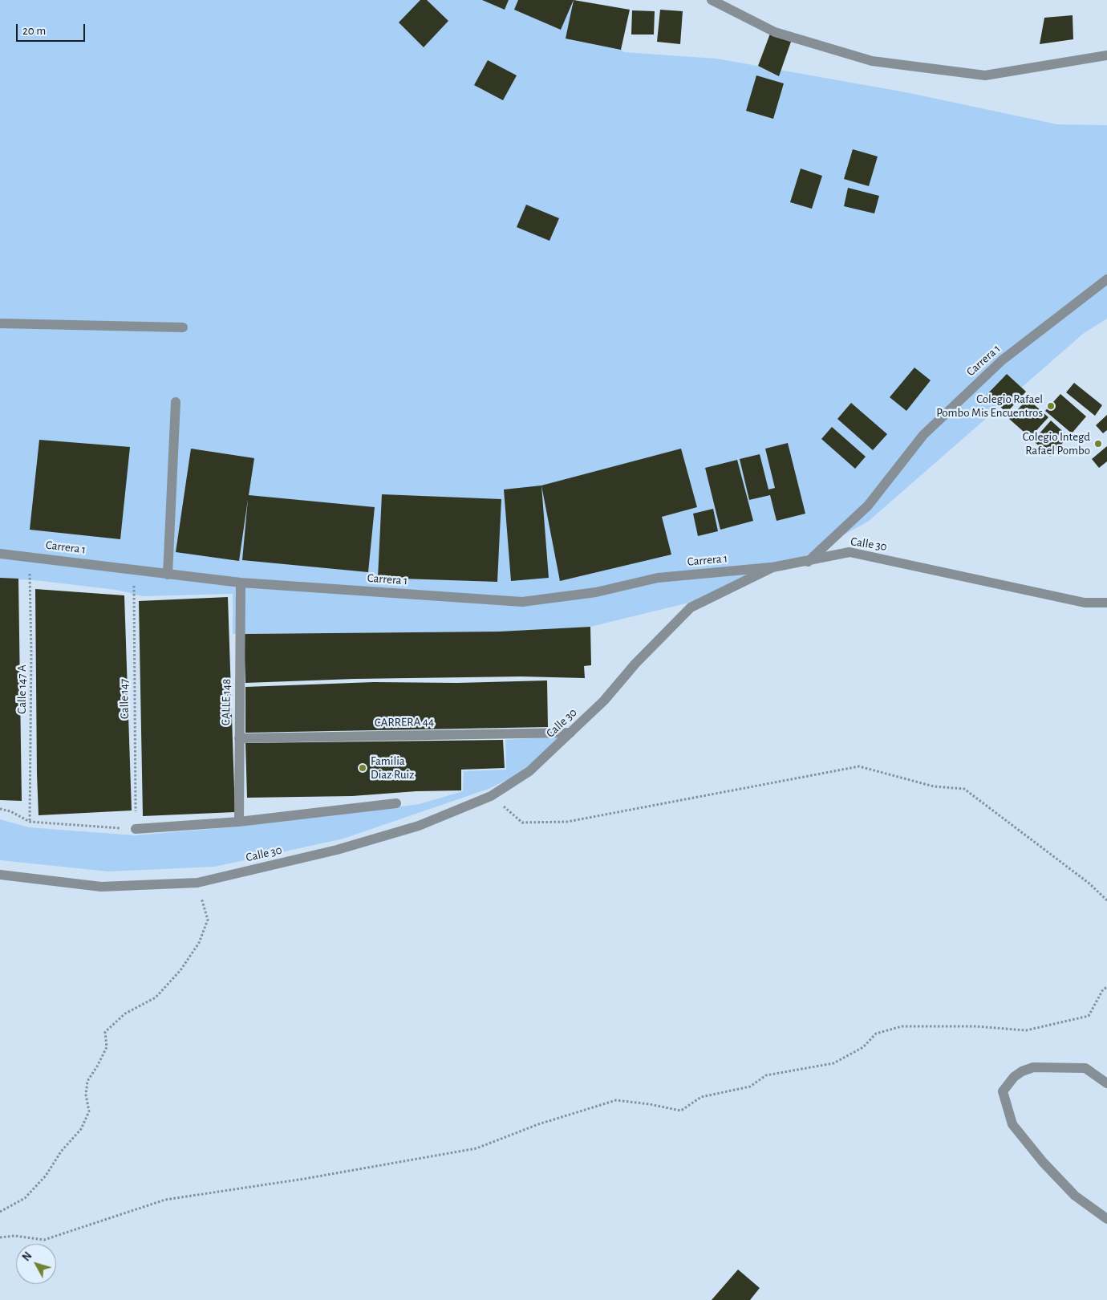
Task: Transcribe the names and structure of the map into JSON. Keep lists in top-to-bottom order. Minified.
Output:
{"streets":{"street":["Carrera 1","Calle 30","CALLE 148","CARRERA 44"],"path":["Calle 147 A","Calle 147"]},"crossings":[["Carrera 1","Calle 30"],["Carrera 1","Calle 147 A"],["Carrera 1","Calle 147"],["Carrera 1","CALLE 148"],["Calle 30","CARRERA 44"],["CALLE 148","CARRERA 44"]],"places":["Colegio Rafael Pombo Mis Encuentros","Colegio Integd Rafael Pombo","Familia Diaz Ruiz"],"scale_bar":"20 m","north":"top left"}
